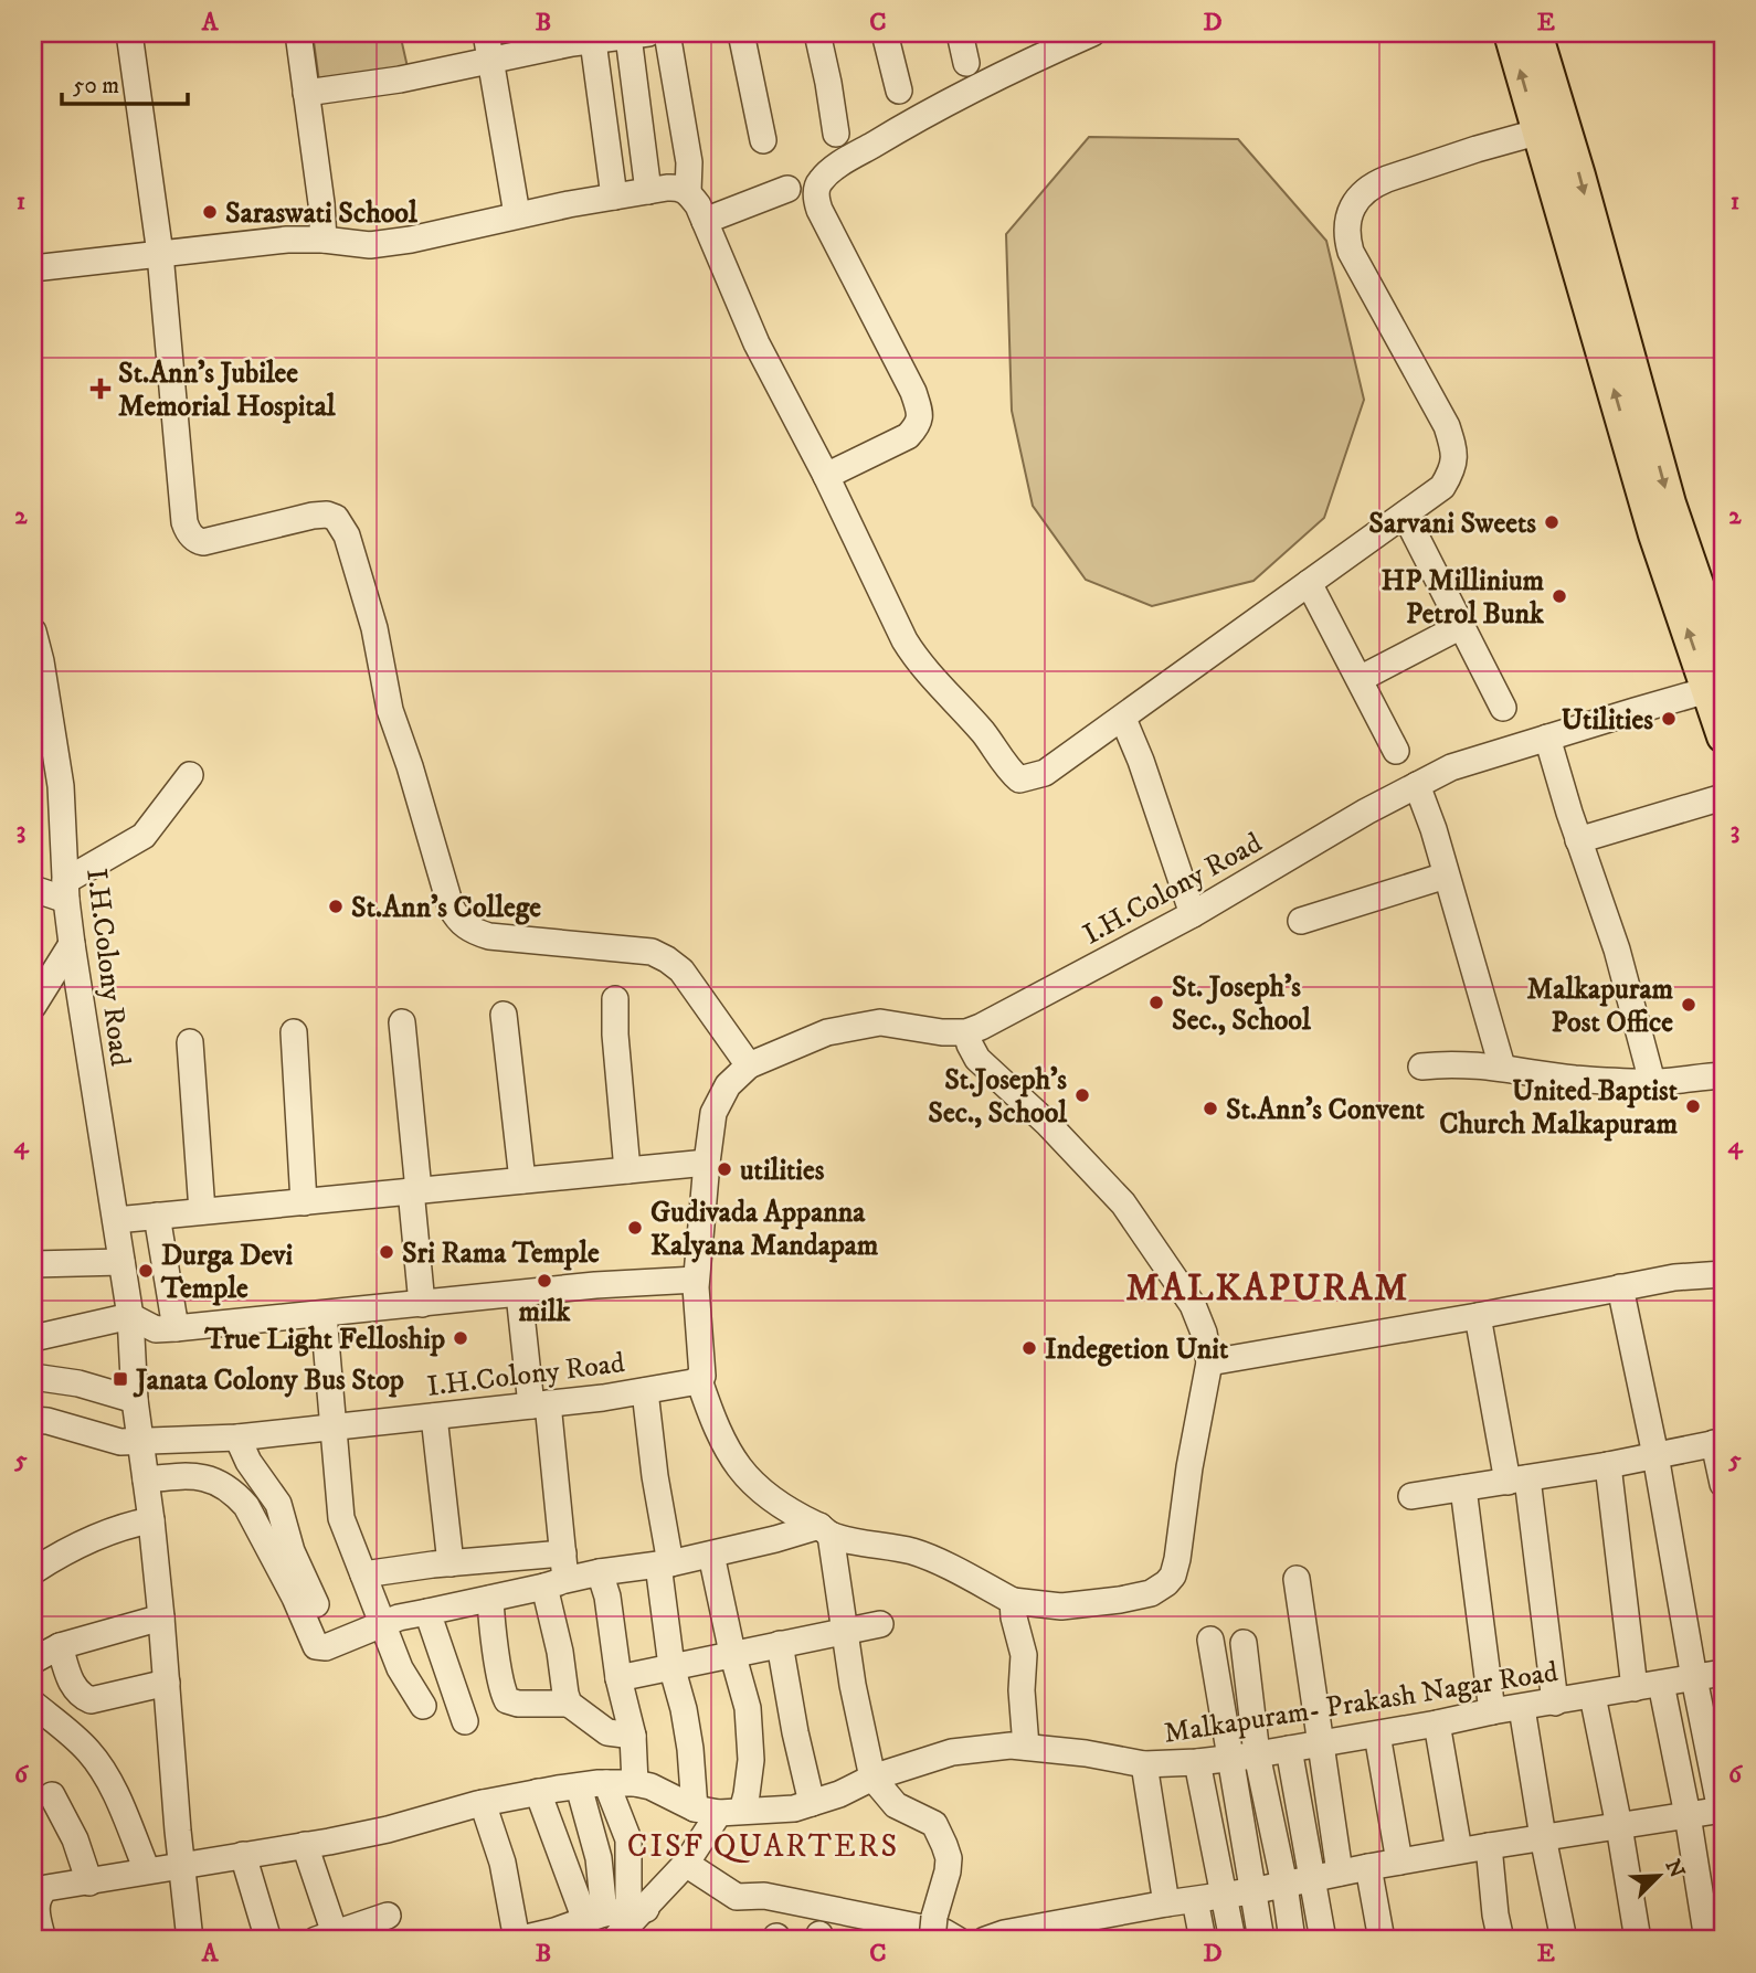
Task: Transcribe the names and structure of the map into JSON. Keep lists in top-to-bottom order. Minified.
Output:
{"streets":{"street":["I.H.Colony Road","Malkapuram- Prakash Nagar Road"]},"districts":["MALKAPURAM","CISF QUARTERS"],"places":{"other":["Saraswati School","Sarvani Sweets","HP Millinium Petrol Bunk","Utilities","St.Ann's College","St. Joseph's Sec., School","Malkapuram Post Office","St.Joseph's Sec., School","United Baptist Church Malkapuram","St.Ann's Convent","utilities","Gudivada Appanna Kalyana Mandapam","Sri Rama Temple","Durga Devi Temple","milk","True Light Felloship","Indegetion Unit"],"health":["St.Ann's Jubilee Memorial Hospital"],"transit":["Janata Colony Bus Stop"]},"scale_bar":"50 m","north":"top right","grid":{"columns":["A","B","C","D","E"],"rows":["1","2","3","4","5","6"]}}
